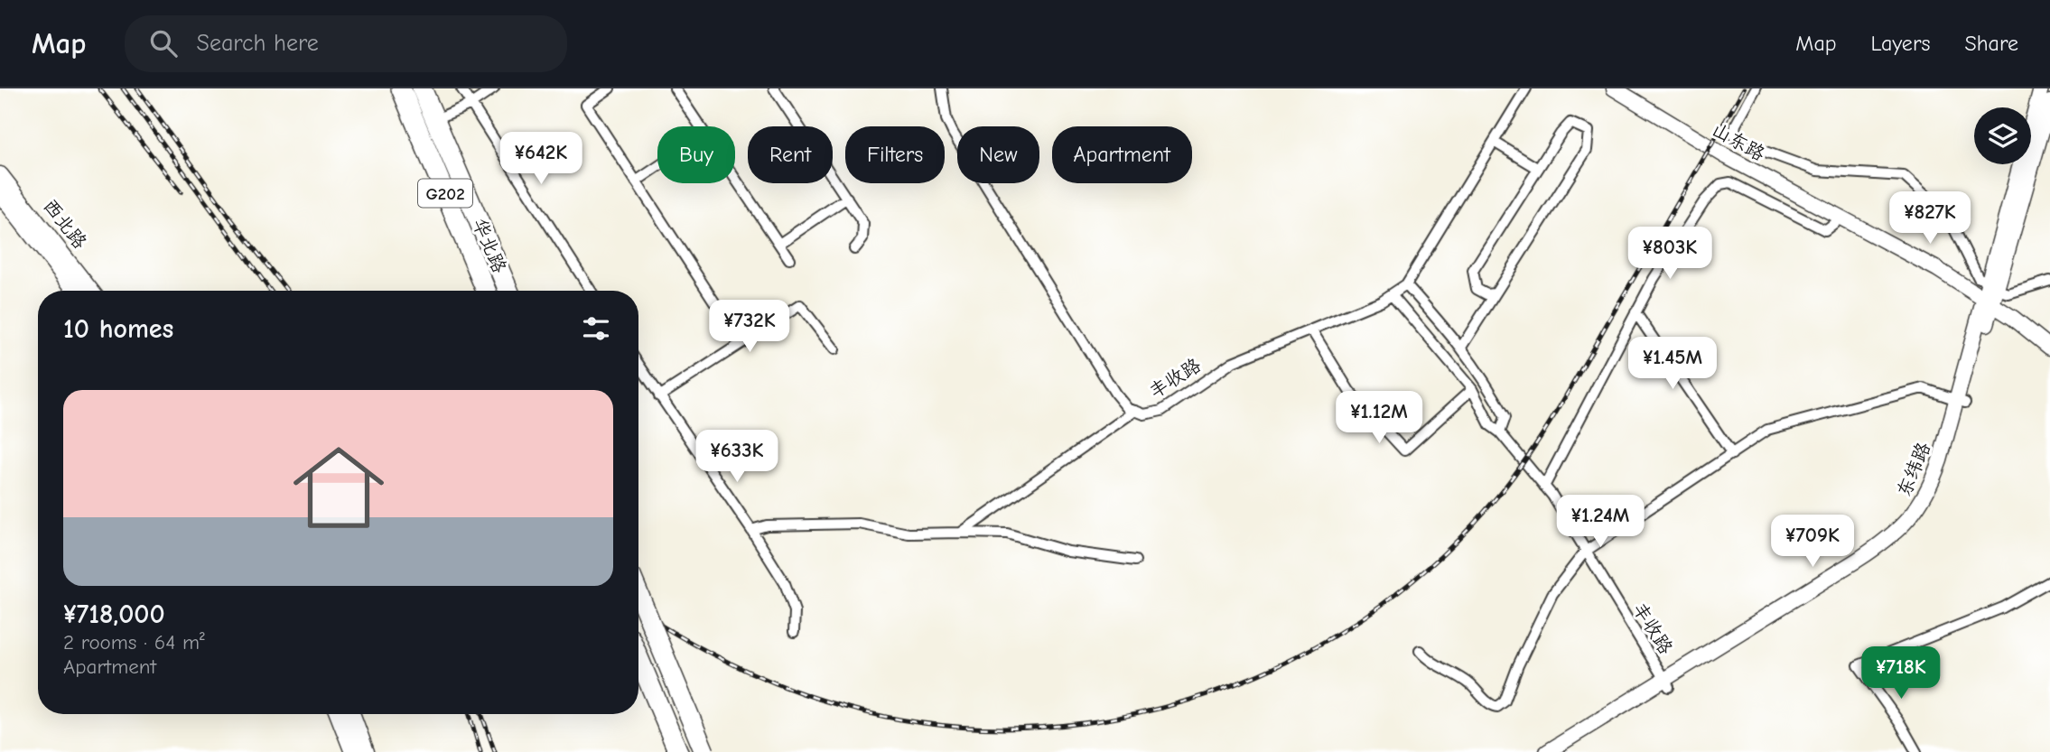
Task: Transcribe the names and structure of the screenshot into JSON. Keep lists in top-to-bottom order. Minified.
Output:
{"streets":{"highway":["G202","华北路"],"main road":["山东路","西北路","东纬路"],"street":["丰收路"]},"crossings":[["山东路","东纬路"],["丰收路","东纬路"]],"page":{"header":"Map","search":"Search here","nav":["Map","Layers","Share"],"chip":["Buy","Rent","Filters","New","Apartment"],"price":["¥642K","¥827K","¥803K","¥732K","¥1.45M","¥1.12M","¥633K","¥1.24M","¥709K","¥718K"],"heading":"10 homes","list":[{"name":"¥718,000","note":"2 rooms · 64 m² · Apartment"}]}}
